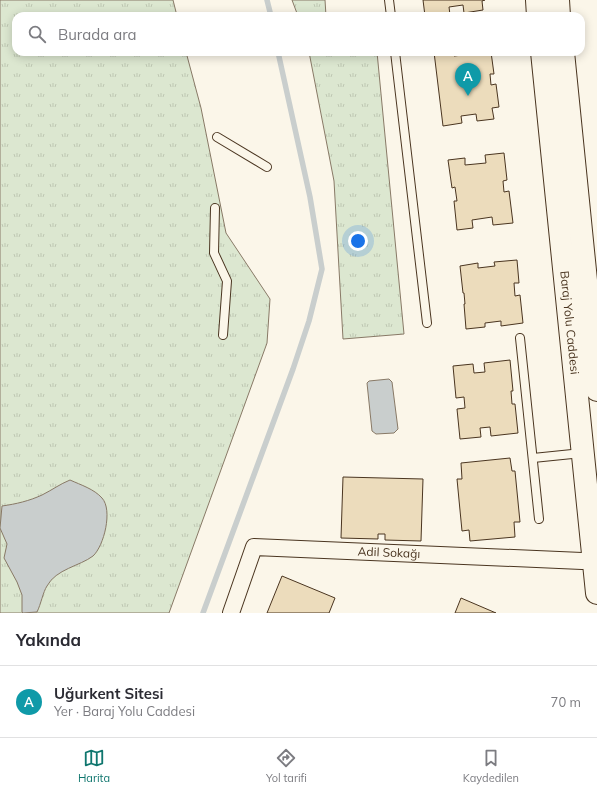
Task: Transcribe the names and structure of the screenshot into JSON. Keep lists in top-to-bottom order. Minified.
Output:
{"streets":{"street":["Baraj Yolu Caddesi","Adil Sokağı"]},"crossings":[["Baraj Yolu Caddesi","Adil Sokağı"]],"page":{"search":"Burada ara","pins":"A","heading":"Yakında","list":[{"mark":"A","name":"Uğurkent Sitesi","note":"Yer · Baraj Yolu Caddesi","value":"70 m"}],"nav":["Harita","Yol tarifi","Kaydedilen"]}}
